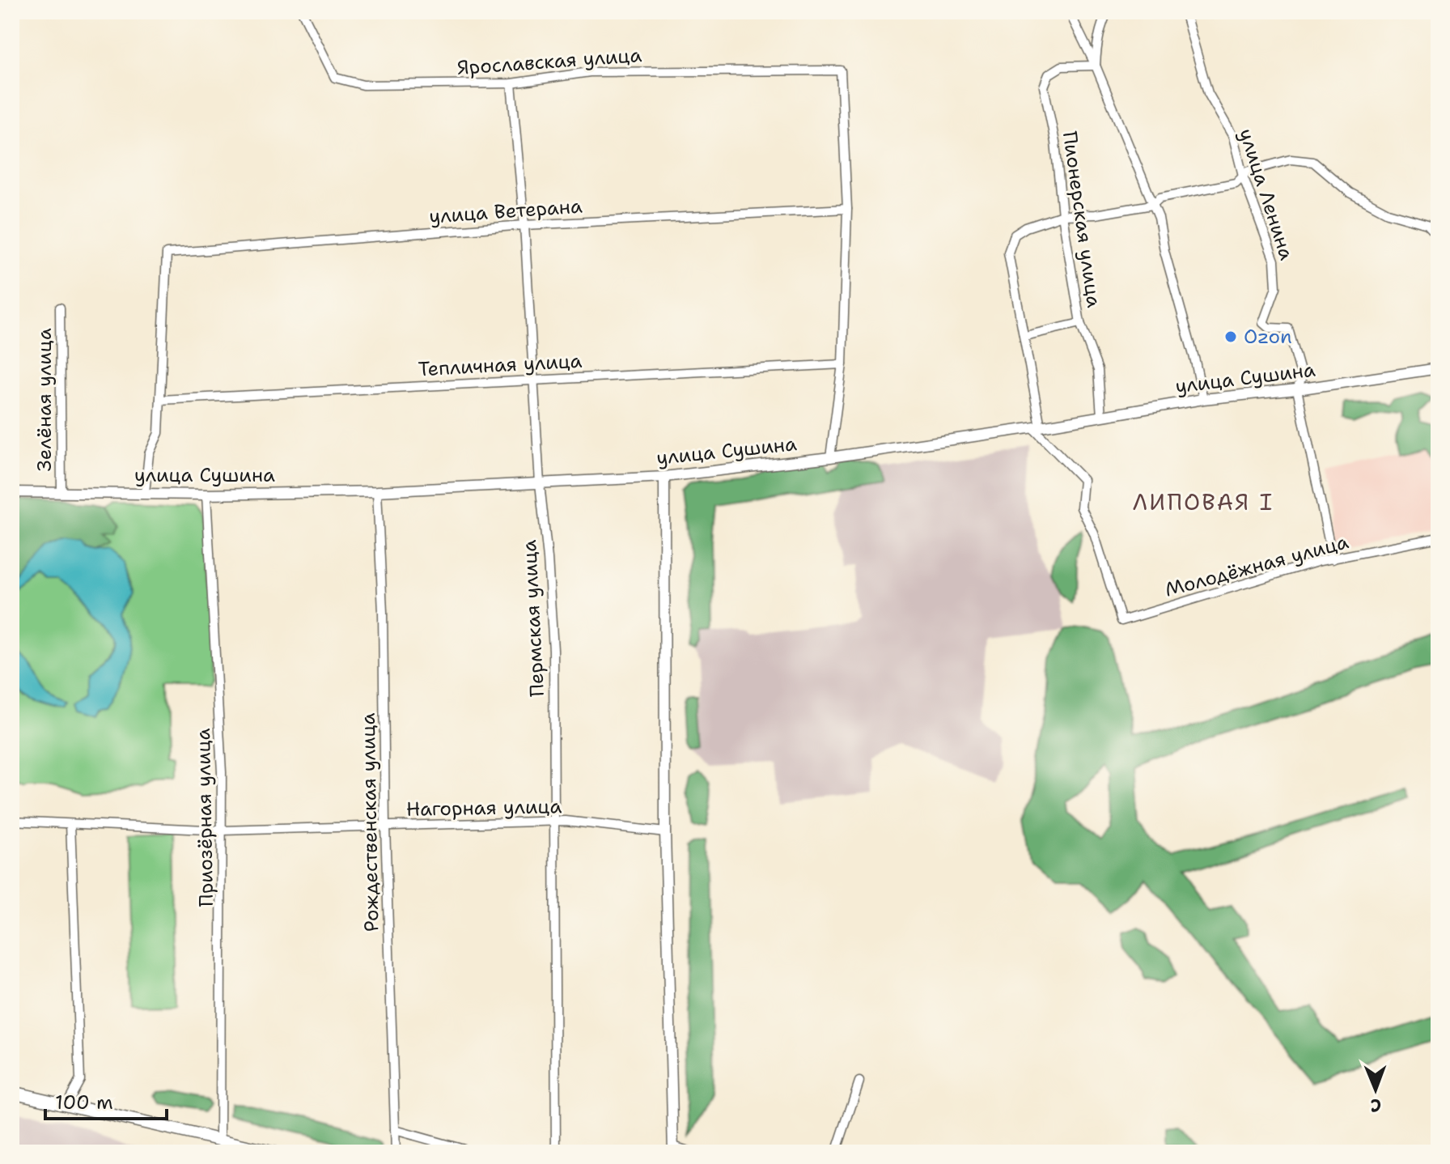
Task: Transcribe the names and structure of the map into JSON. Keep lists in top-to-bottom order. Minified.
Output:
{"streets":{"street":["Ярославская улица","улица Ленина","улица Ветерана","Пионерская улица","Тепличная улица","улица Сушина","Зелёная улица","Молодёжная улица","Пермская улица","Нагорная улица","Приозёрная улица","Рождественская улица"]},"crossings":[["Ярославская улица","улица Ветерана"],["Ярославская улица","Пермская улица"],["улица Ленина","улица Сушина"],["улица Ленина","Молодёжная улица"],["улица Ветерана","Тепличная улица"],["улица Ветерана","Пермская улица"],["Пионерская улица","улица Сушина"],["Тепличная улица","Пермская улица"],["улица Сушина","Зелёная улица"],["улица Сушина","Молодёжная улица"],["улица Сушина","Пермская улица"],["улица Сушина","Приозёрная улица"],["улица Сушина","Рождественская улица"],["Пермская улица","Нагорная улица"],["Нагорная улица","Приозёрная улица"],["Нагорная улица","Рождественская улица"]],"districts":["ЛИПОВАЯ I"],"places":["Ozon"],"scale_bar":"100 m","north":"bottom"}
